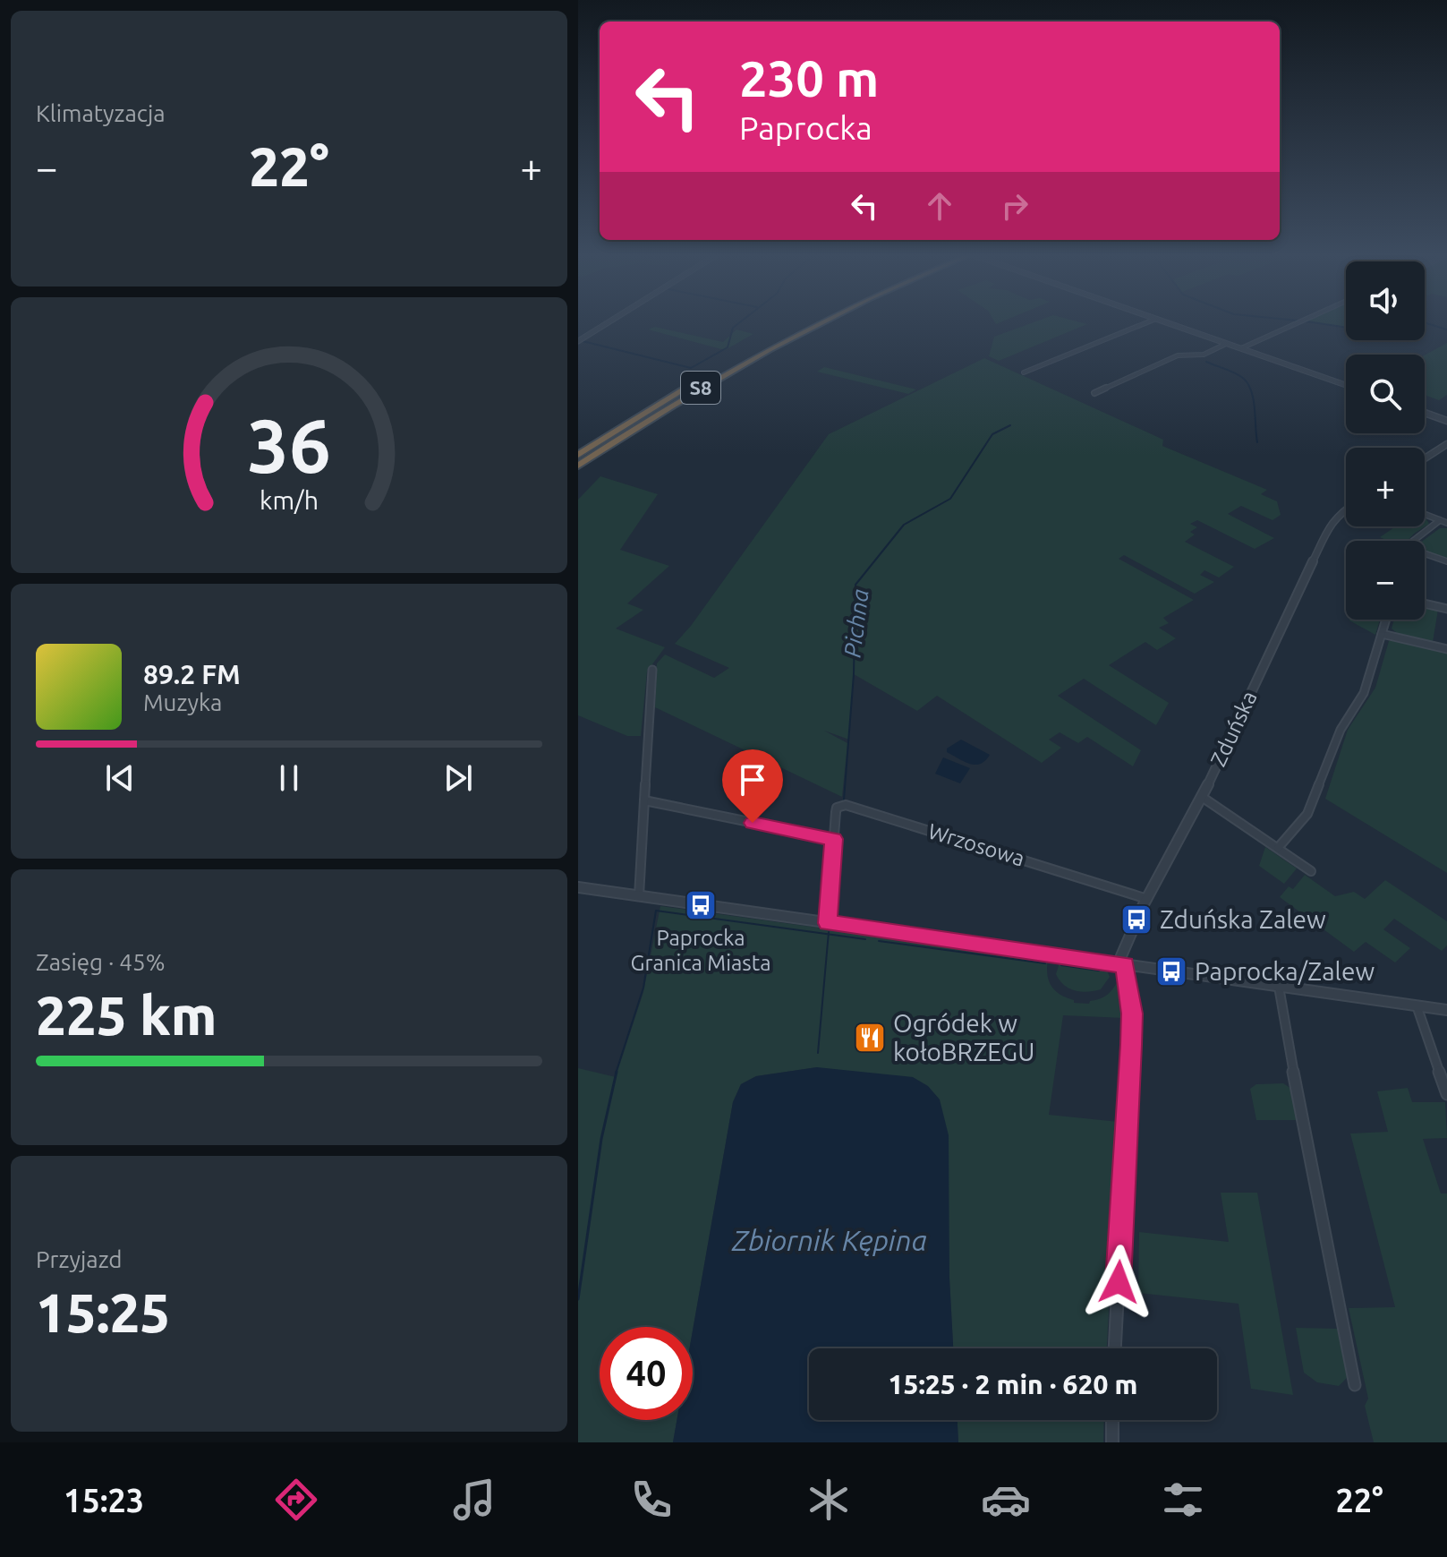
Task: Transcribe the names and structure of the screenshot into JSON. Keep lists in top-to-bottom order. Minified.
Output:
{"streets":{"highway":["S8"],"street":["Zduńska","Wrzosowa"]},"crossings":[["Zduńska","Wrzosowa"]],"water":["Pichna","Zbiornik Kępina"],"places":{"bus stop":["Paprocka Granica Miasta","Zduńska Zalew","Paprocka/Zalew"],"restaurant":["Ogródek w kołoBRZEGU"]},"page":{"tile":["Klimatyzacja",["Zasięg · 45%","225 km"],["Przyjazd","15:25"]],"turn":["230 m","Paprocka"],"heat":["−","22°","+"],"map_buttons":["+","−"],"song":["89.2 FM","Muzyka"],"limit":"40","trip":"15:25 · 2 min · 620 m","tabs":["15:23","22°"],"gauge":["36","km/h"]}}
